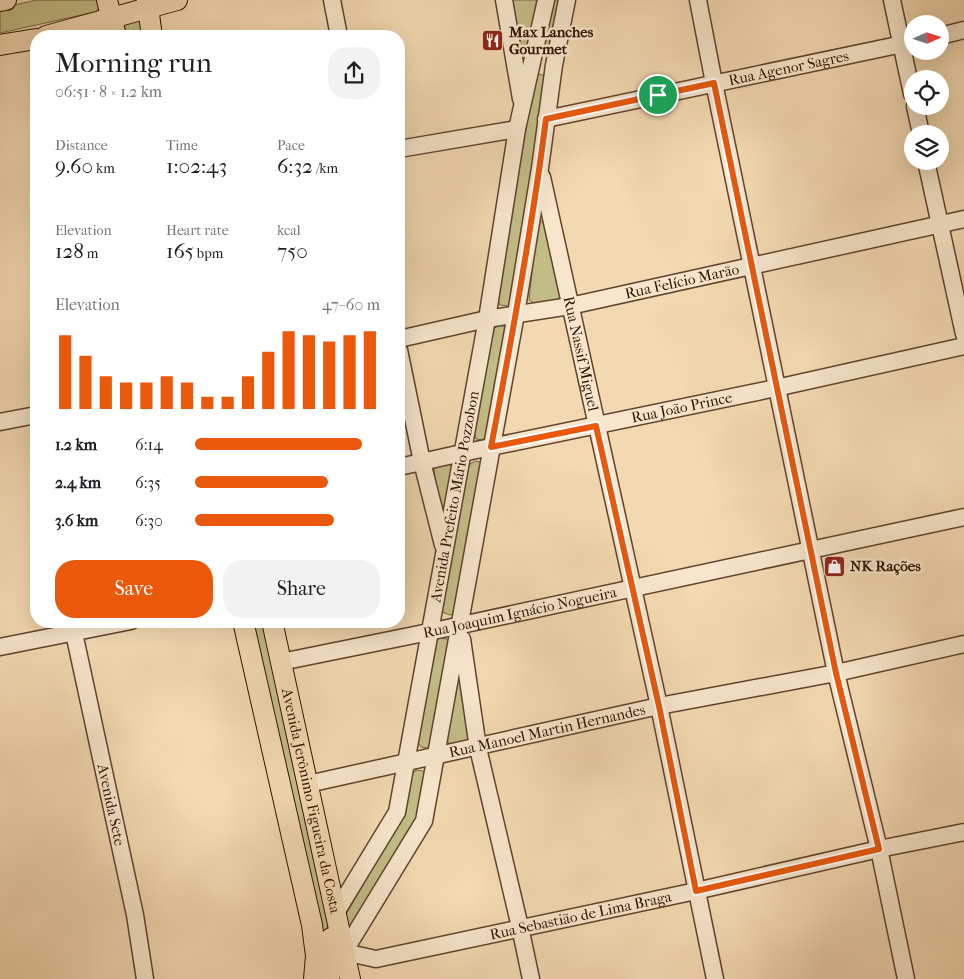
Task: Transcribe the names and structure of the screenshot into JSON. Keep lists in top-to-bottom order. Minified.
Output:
{"streets":{"main road":["Avenida Prefeito Mário Pozzobon","Avenida Jerônimo Figueira da Costa"],"street":["Rua Agenor Sagres","Rua Felício Marão","Rua Nassif Miguel","Rua João Prince","Rua Joaquim Ignácio Nogueira","Rua Manoel Martin Hernandes","Avenida Sete","Rua Sebastião de Lima Braga"]},"crossings":[["Rua Agenor Sagres","Avenida Prefeito Mário Pozzobon"],["Rua Felício Marão","Rua Nassif Miguel"],["Rua Felício Marão","Avenida Prefeito Mário Pozzobon"],["Rua Nassif Miguel","Rua João Prince"],["Rua Nassif Miguel","Avenida Prefeito Mário Pozzobon"],["Rua Nassif Miguel","Rua Joaquim Ignácio Nogueira"],["Rua Nassif Miguel","Rua Manoel Martin Hernandes"],["Rua Nassif Miguel","Rua Sebastião de Lima Braga"],["Rua João Prince","Avenida Prefeito Mário Pozzobon"],["Avenida Prefeito Mário Pozzobon","Rua Joaquim Ignácio Nogueira"],["Avenida Prefeito Mário Pozzobon","Rua Manoel Martin Hernandes"],["Avenida Prefeito Mário Pozzobon","Avenida Jerônimo Figueira da Costa"],["Avenida Prefeito Mário Pozzobon","Rua Sebastião de Lima Braga"],["Rua Joaquim Ignácio Nogueira","Avenida Jerônimo Figueira da Costa"],["Rua Manoel Martin Hernandes","Avenida Jerônimo Figueira da Costa"],["Avenida Jerônimo Figueira da Costa","Rua Sebastião de Lima Braga"]],"places":{"restaurant":["Max Lanches Gourmet"],"shop":["NK Rações"]},"north":"right","page":{"heading":["Morning run","06:51 · 8 × 1.2 km"],"stats":[["Distance","9.60 km"],["Time","1:02:43"],["Pace","6:32 /km"],["Elevation","128 m"],["Heart rate","165 bpm"],["kcal","750"]],"chart":["Elevation","47–60 m"],"list":[{"name":"1.2 km","note":"6:14"},{"name":"2.4 km","note":"6:35"},{"name":"3.6 km","note":"6:30"}],"buttons":["Save","Share"]}}
